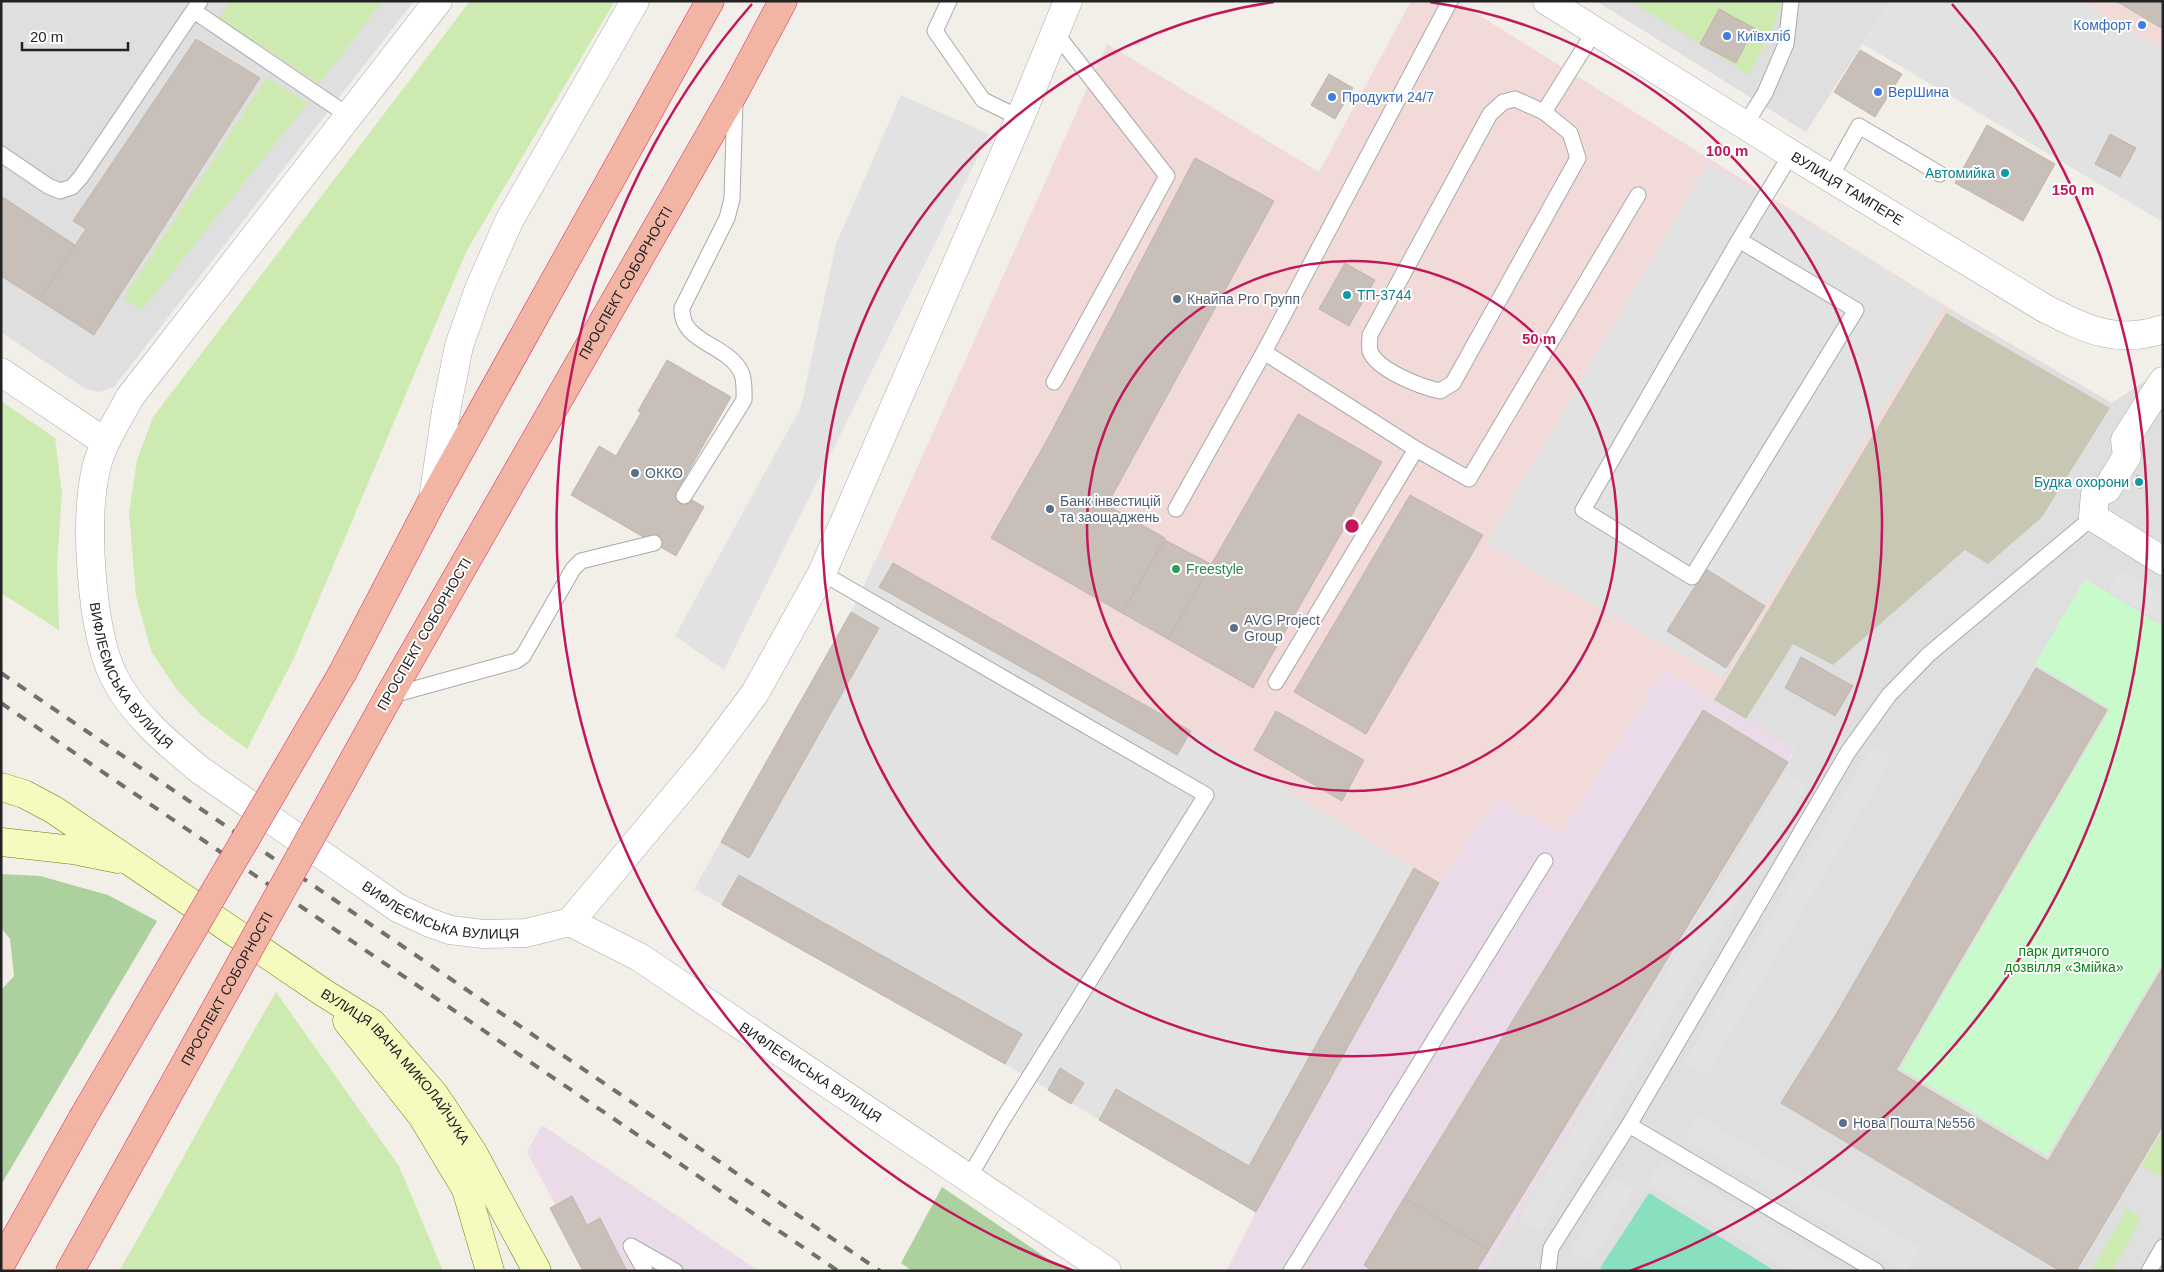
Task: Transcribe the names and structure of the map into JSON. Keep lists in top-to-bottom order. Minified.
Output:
{"streets":{"highway":["ПРОСПЕКТ СОБОРНОСТІ"],"main road":["ВУЛИЦЯ ІВАНА МИКОЛАЙЧУКА"],"street":["ВУЛИЦЯ ТАМПЕРЕ","ВИФЛЕЄМСЬКА ВУЛИЦЯ"]},"parks":["парк дитячого дозвілля «Змійка»"],"places":["Комфорт","Київхліб","ВерШина","Продукти 24/7","Автомийка","ТП-3744","Кнайпа Pro Групп","ОККО","Будка охорони","Банк інвестицій та заощаджень","Freestyle","AVG Project Group","Нова Пошта №556"],"scale_bar":"20 m","rings":["100 m","150 m","50 m"]}
